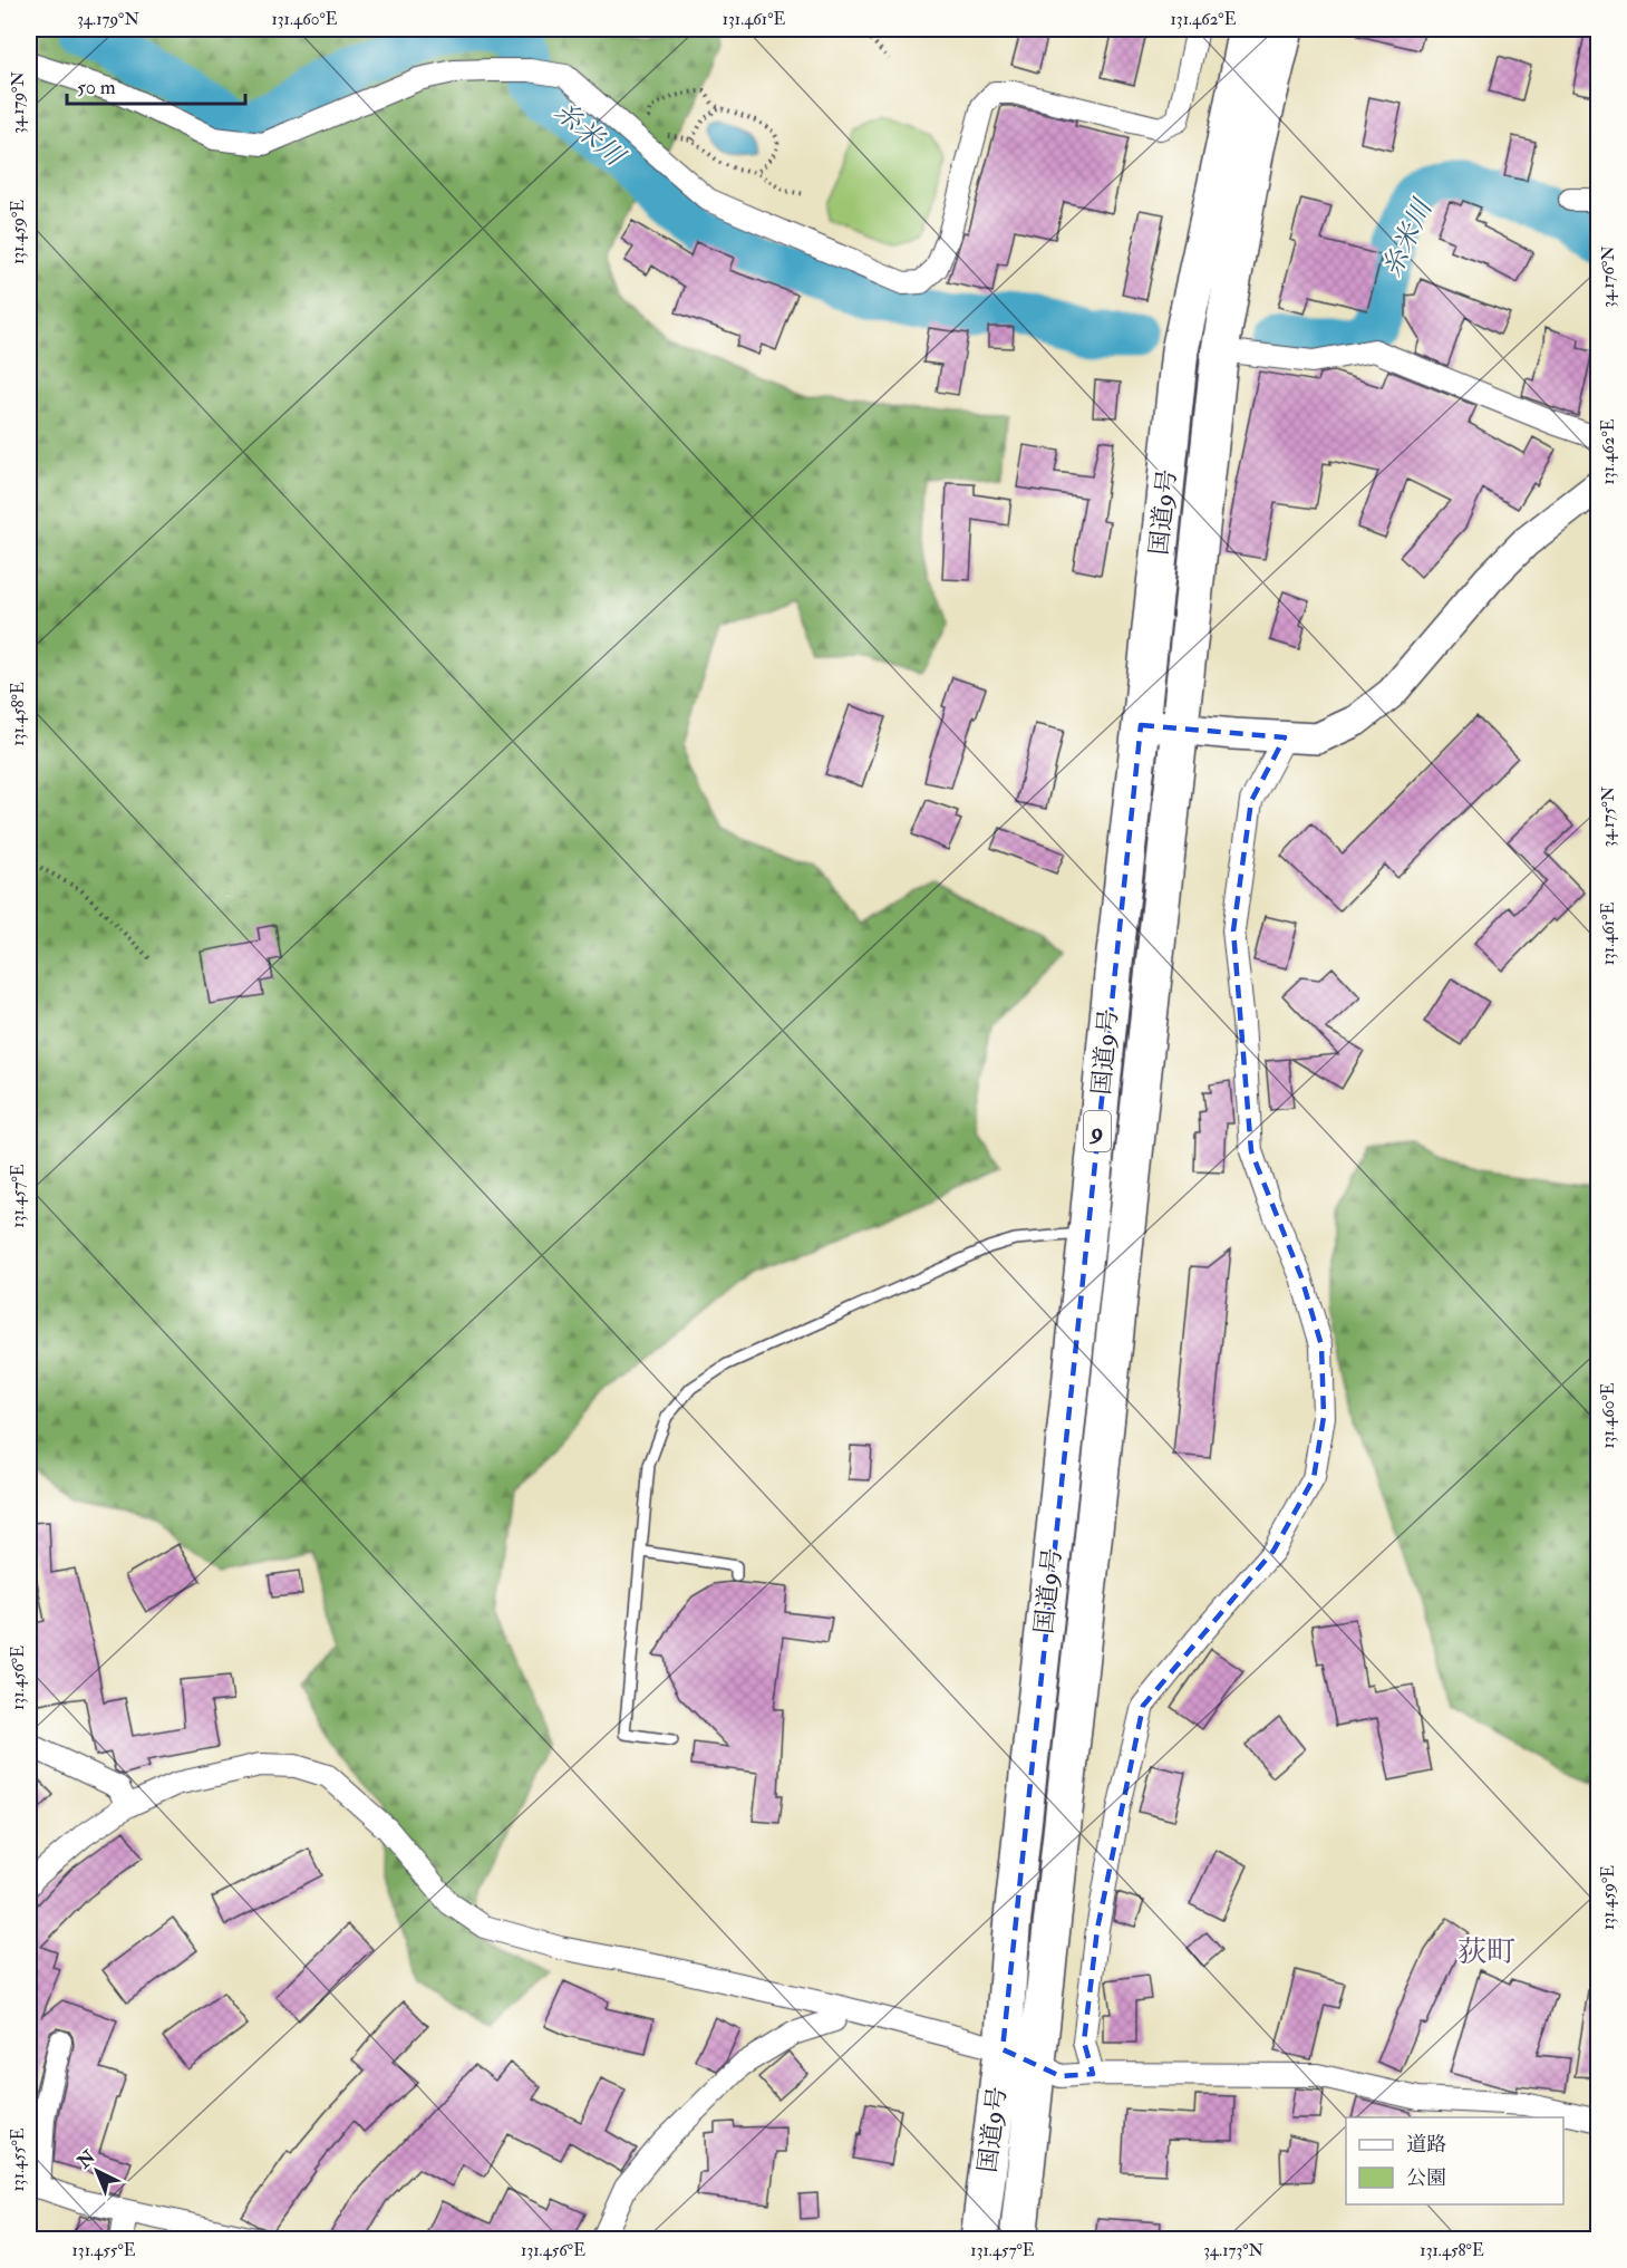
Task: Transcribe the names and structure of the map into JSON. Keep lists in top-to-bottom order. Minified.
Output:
{"streets":{"highway":["国道9号","9"]},"districts":["荻町"],"water":["糸米川"],"legend":["道路","公園"],"scale_bar":"50 m","north":"top left","coordinates":["34.179°N","131.460°E","131.461°E","131.462°E","131.459°E","34.176°N","131.458°E","34.175°N","131.457°E","131.456°E","131.455°E","34.173°N"]}
